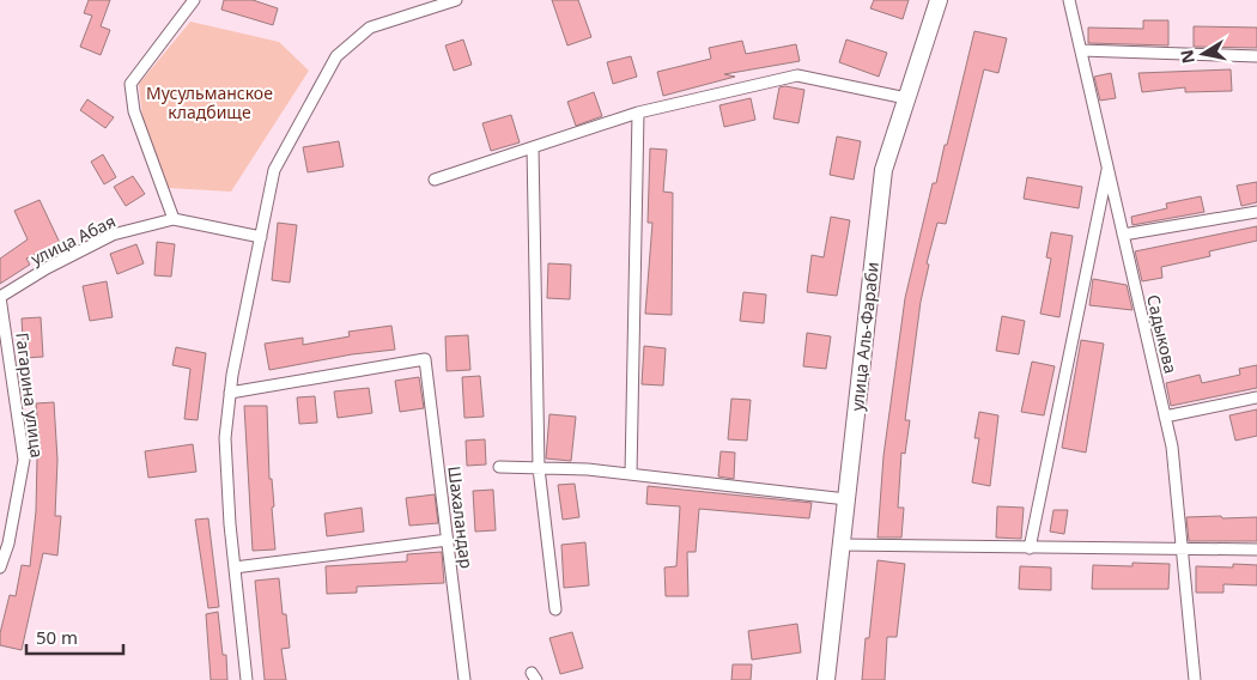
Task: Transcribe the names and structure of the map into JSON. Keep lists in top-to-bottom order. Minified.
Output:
{"streets":{"main road":["улица Аль-Фараби"],"street":["улица Абая","Садыкова","Гагарина улица","Шахаландар"]},"crossings":[["улица Абая","Гагарина улица"]],"parks":["Мусульманское кладбище"],"scale_bar":"50 m","north":"left"}
